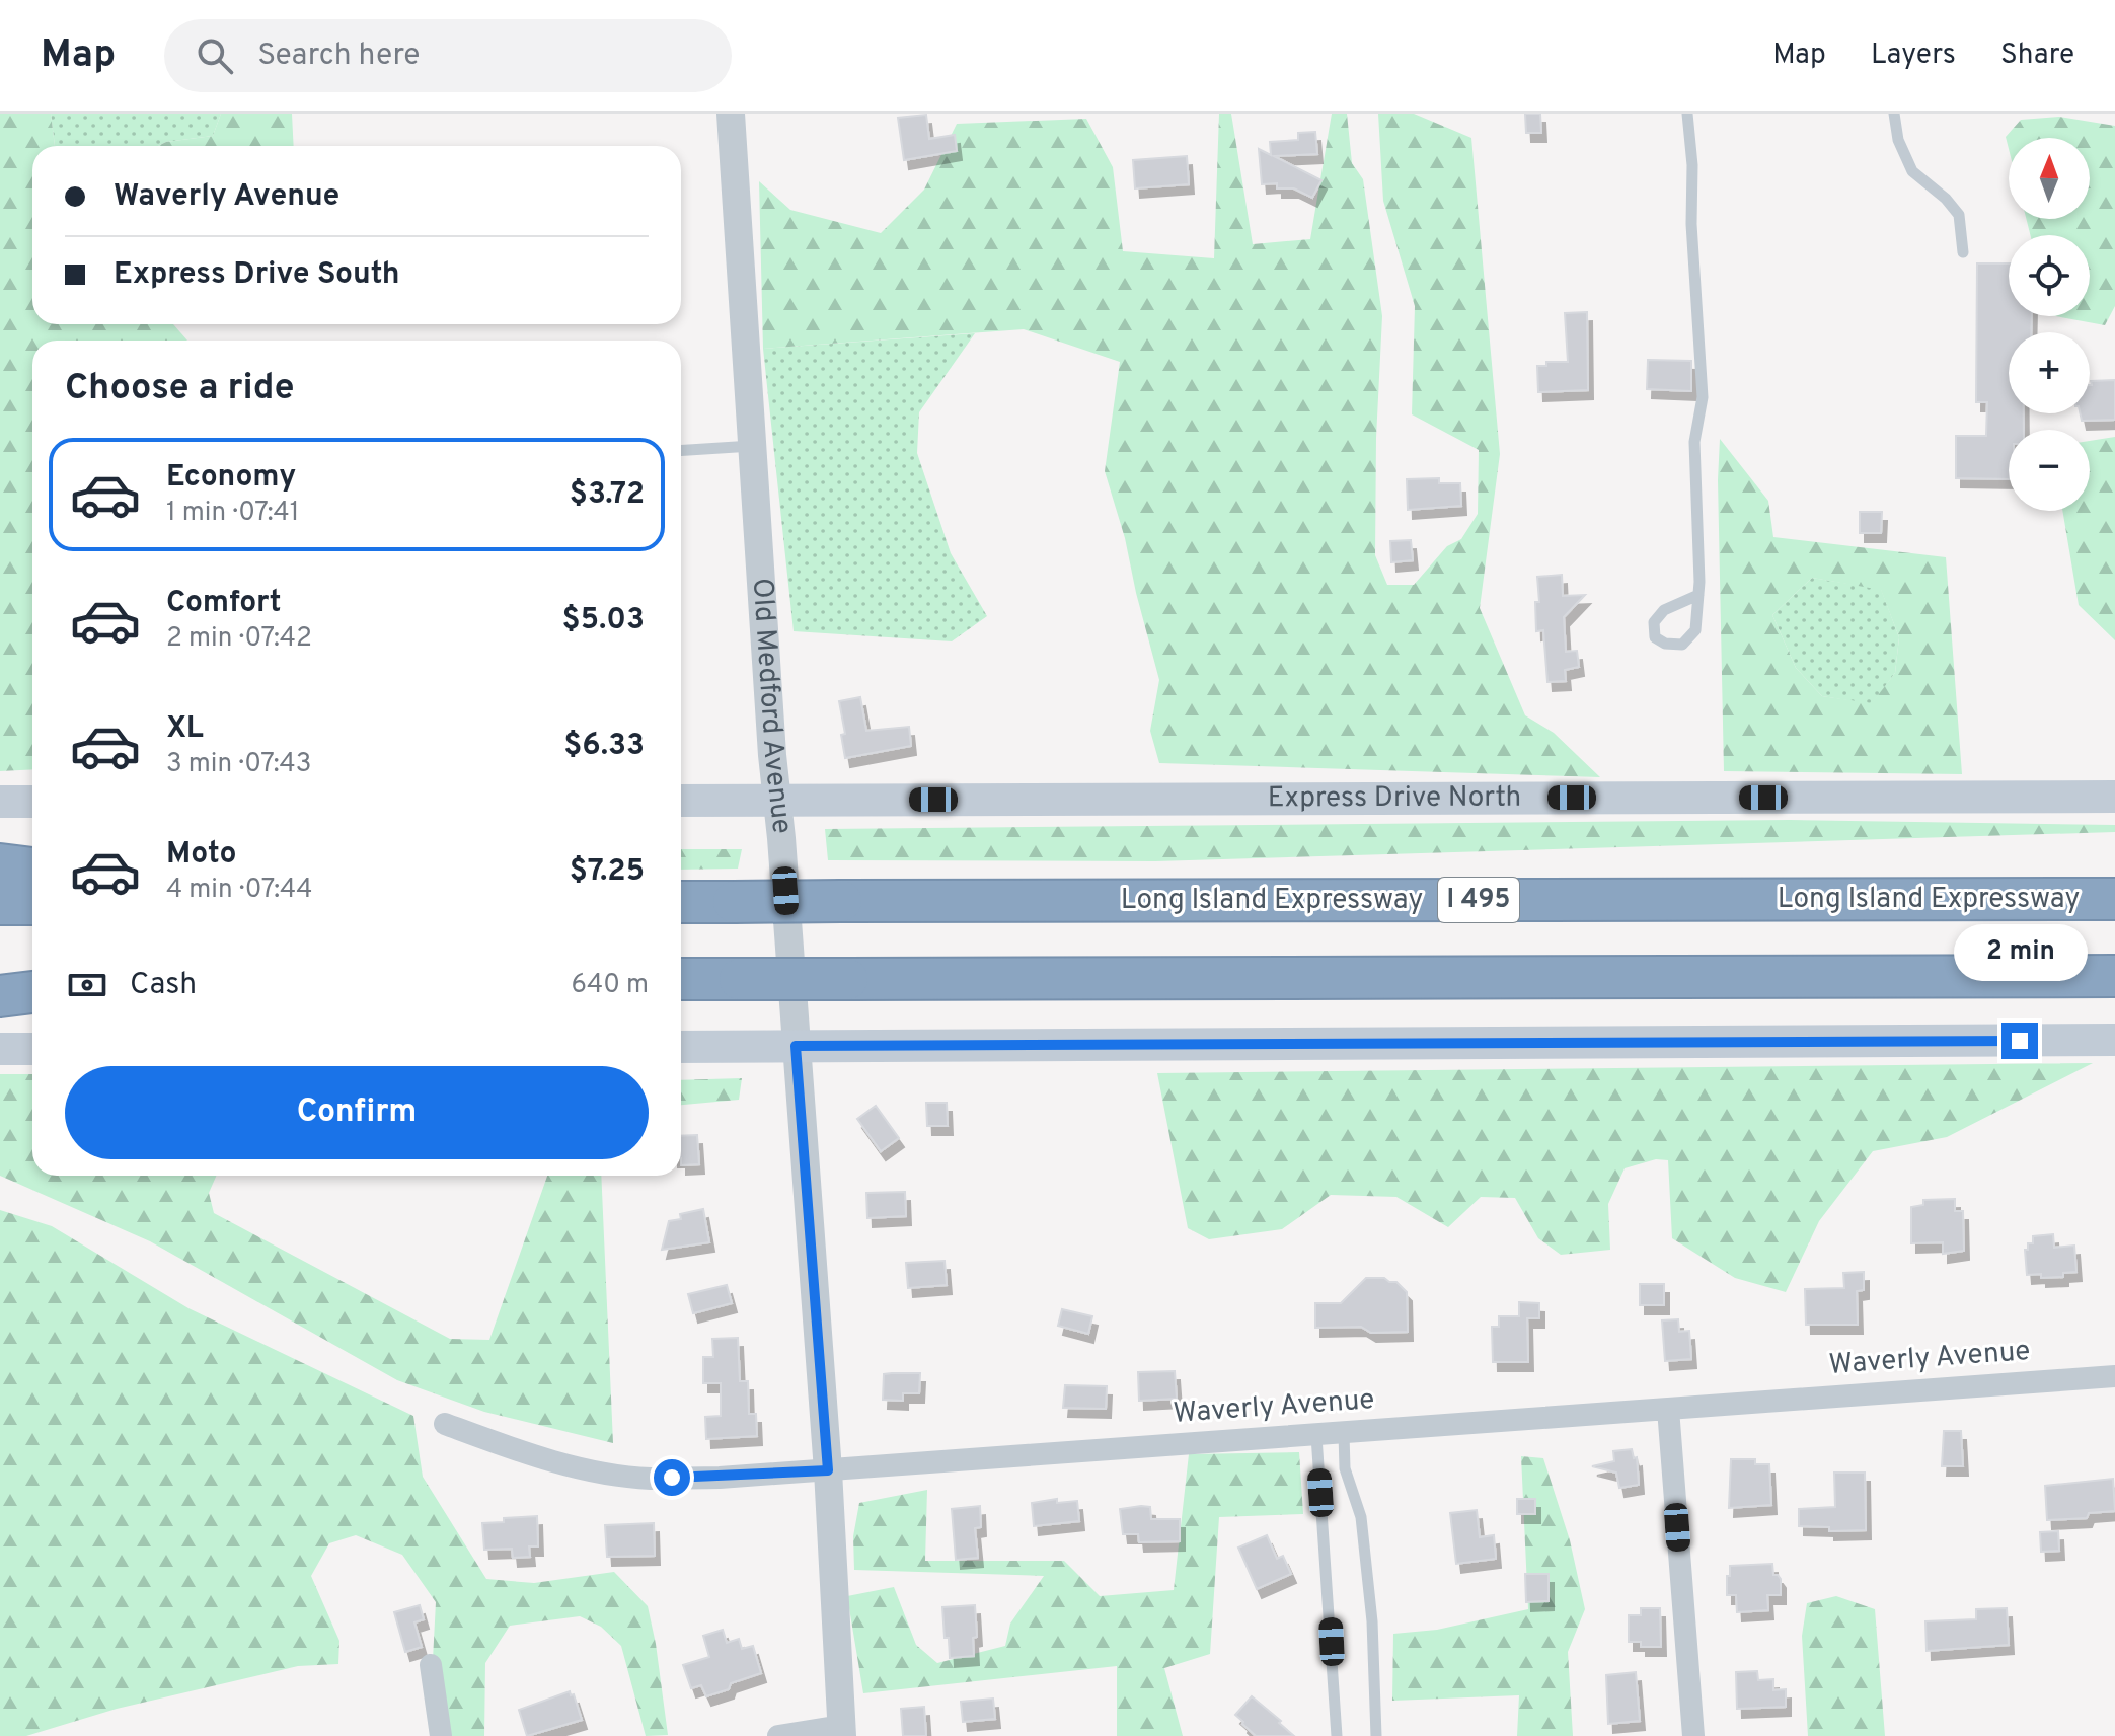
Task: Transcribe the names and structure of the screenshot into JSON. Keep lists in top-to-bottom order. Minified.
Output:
{"streets":{"highway":["I 495","Long Island Expressway"],"main road":["Express Drive North"],"street":["Old Medford Avenue","Waverly Avenue"]},"crossings":[["Old Medford Avenue","Express Drive North"],["Old Medford Avenue","Waverly Avenue"]],"north":"top","page":{"header":"Map","search":"Search here","nav":["Map","Layers","Share"],"map_buttons":["+","−"],"banner":["Waverly Avenue","Express Drive South"],"heading":"Choose a ride","list":[{"name":"Economy","note":"1 min · 07:41","value":"$3.72"},{"name":"Comfort","note":"2 min · 07:42","value":"$5.03"},{"name":"XL","note":"3 min · 07:43","value":"$6.33"},{"name":"Moto","note":"4 min · 07:44","value":"$7.25"}],"bubble":"2 min","pay":["Cash","640 m"],"buttons":"Confirm"}}
